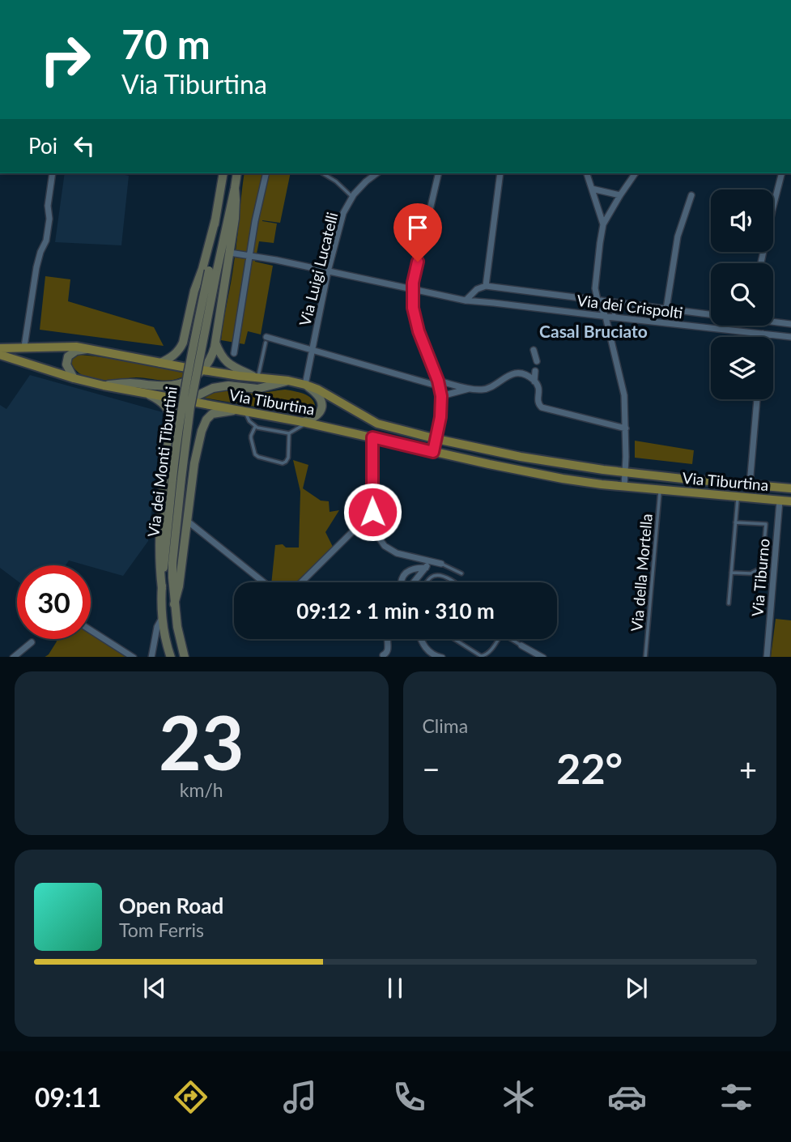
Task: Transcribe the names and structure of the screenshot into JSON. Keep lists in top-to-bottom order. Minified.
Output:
{"streets":{"main road":["Via Tiburtina","Via dei Monti Tiburtini"],"street":["Via Luigi Lucatelli","Via dei Crispolti","Via Tiburno"],"lane":["Via della Mortella"]},"crossings":[["Via Luigi Lucatelli","Via dei Crispolti"],["Via Luigi Lucatelli","Via Tiburtina"],["Via Tiburtina","Via della Mortella"],["Via Tiburtina","Via Tiburno"]],"districts":["Casal Bruciato"],"page":{"turn":["70 m","Via Tiburtina"],"then":"Poi","limit":"30","trip":"09:12 · 1 min · 310 m","tile":[["23","km/h"],"Clima"],"heat":["−","22°","+"],"song":["Open Road","Tom Ferris"],"tabs":"09:11"}}
